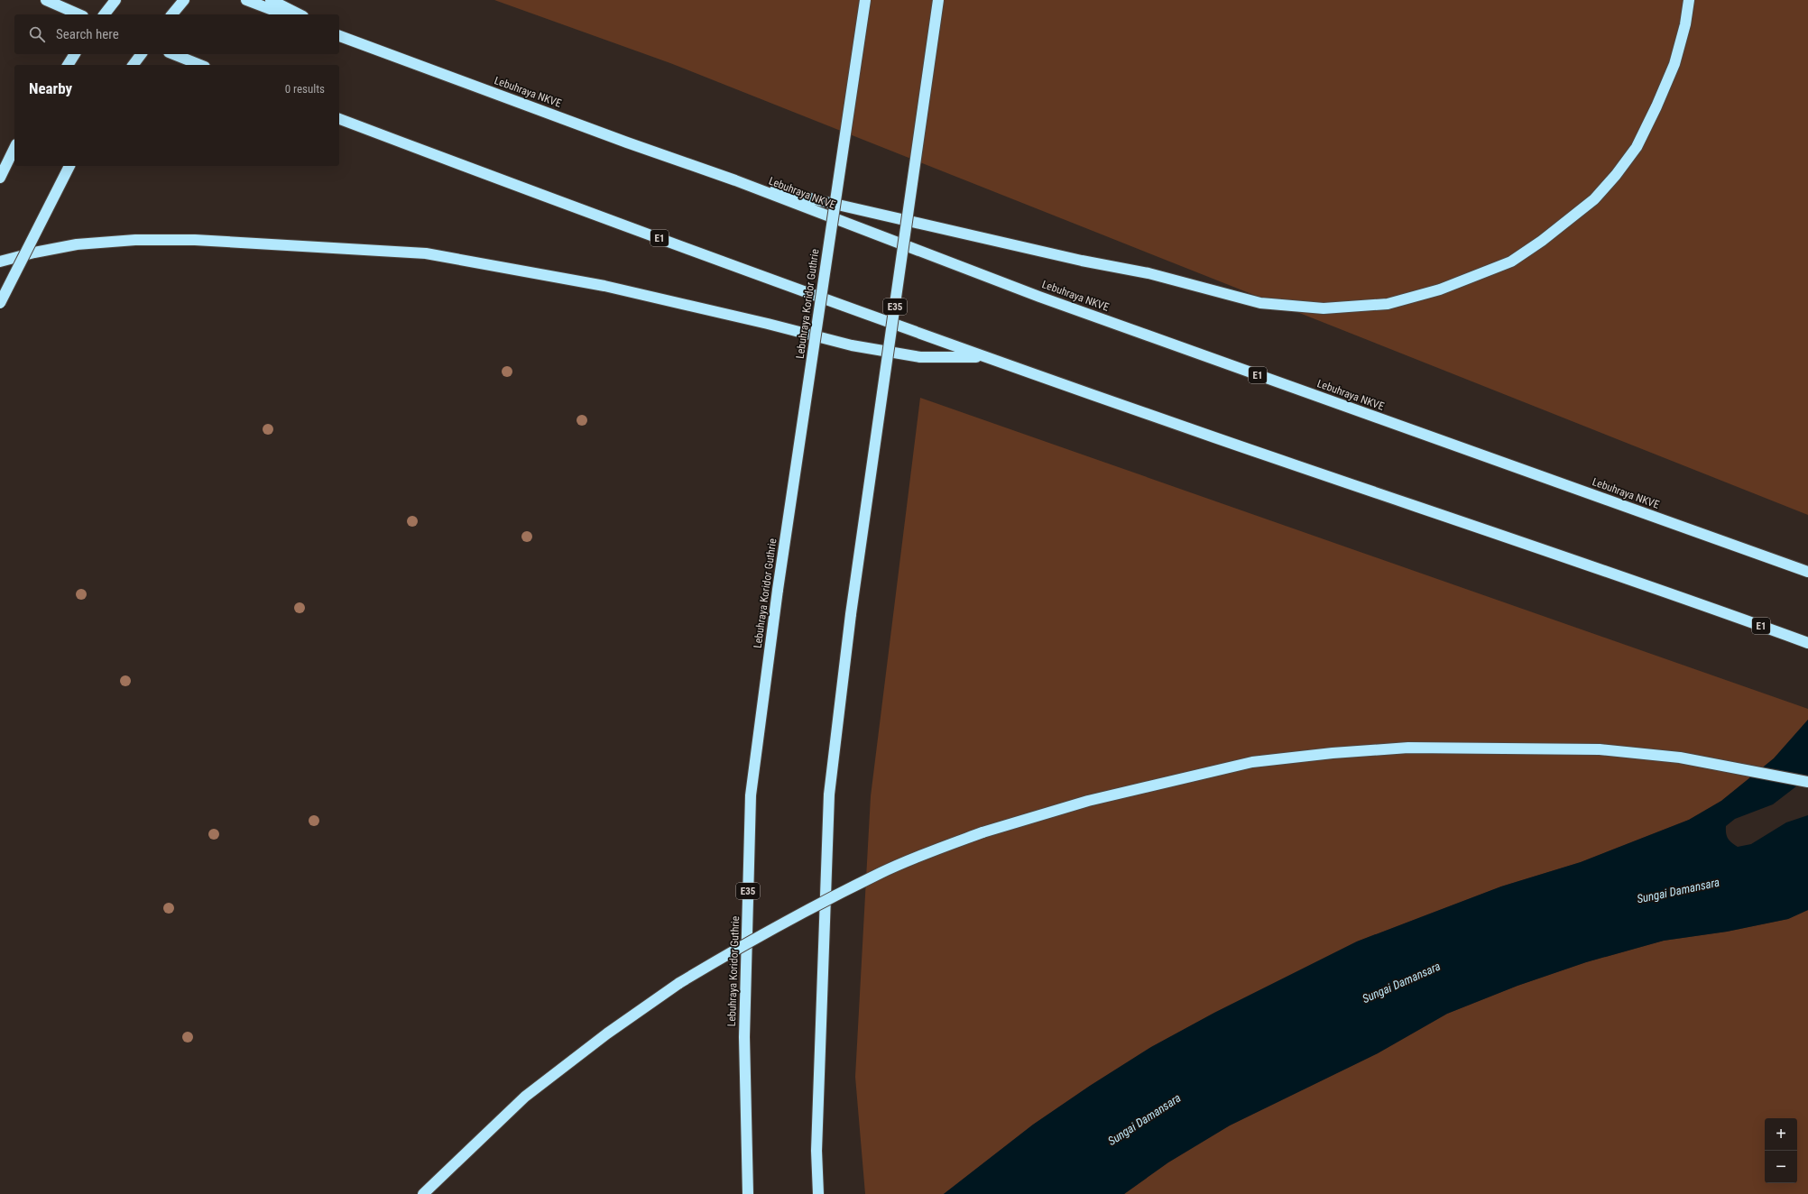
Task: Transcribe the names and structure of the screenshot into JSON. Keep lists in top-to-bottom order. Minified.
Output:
{"streets":{"highway":["Lebuhraya NKVE","E1","Lebuhraya Koridor Guthrie","E35"]},"water":["Sungai Damansara"],"page":{"search":"Search here","heading":["Nearby","0 results"],"map_buttons":["+","−"]}}
